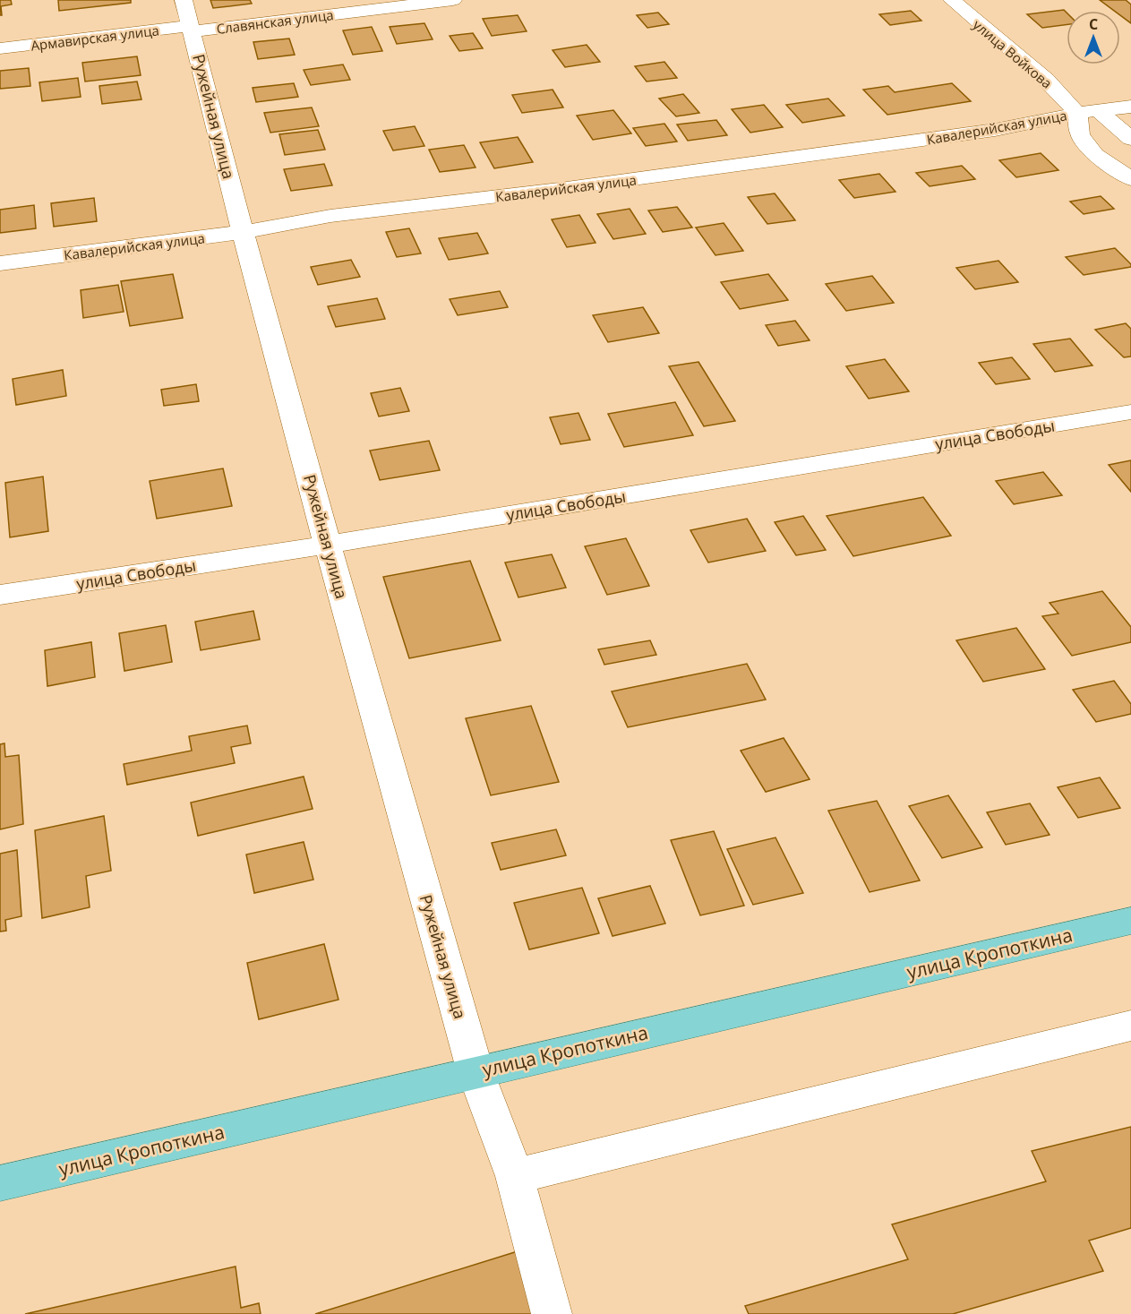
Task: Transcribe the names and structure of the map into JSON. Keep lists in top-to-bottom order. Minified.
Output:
{"streets":{"main road":["улица Кропоткина"],"street":["Славянская улица","Армавирская улица","улица Войкова","Ружейная улица","Кавалерийская улица","улица Свободы"]},"crossings":[["Славянская улица","Армавирская улица"],["Славянская улица","Ружейная улица"],["Армавирская улица","Ружейная улица"],["улица Войкова","Кавалерийская улица"],["Ружейная улица","Кавалерийская улица"],["Ружейная улица","улица Свободы"],["Ружейная улица","улица Кропоткина"]],"north":"top"}
